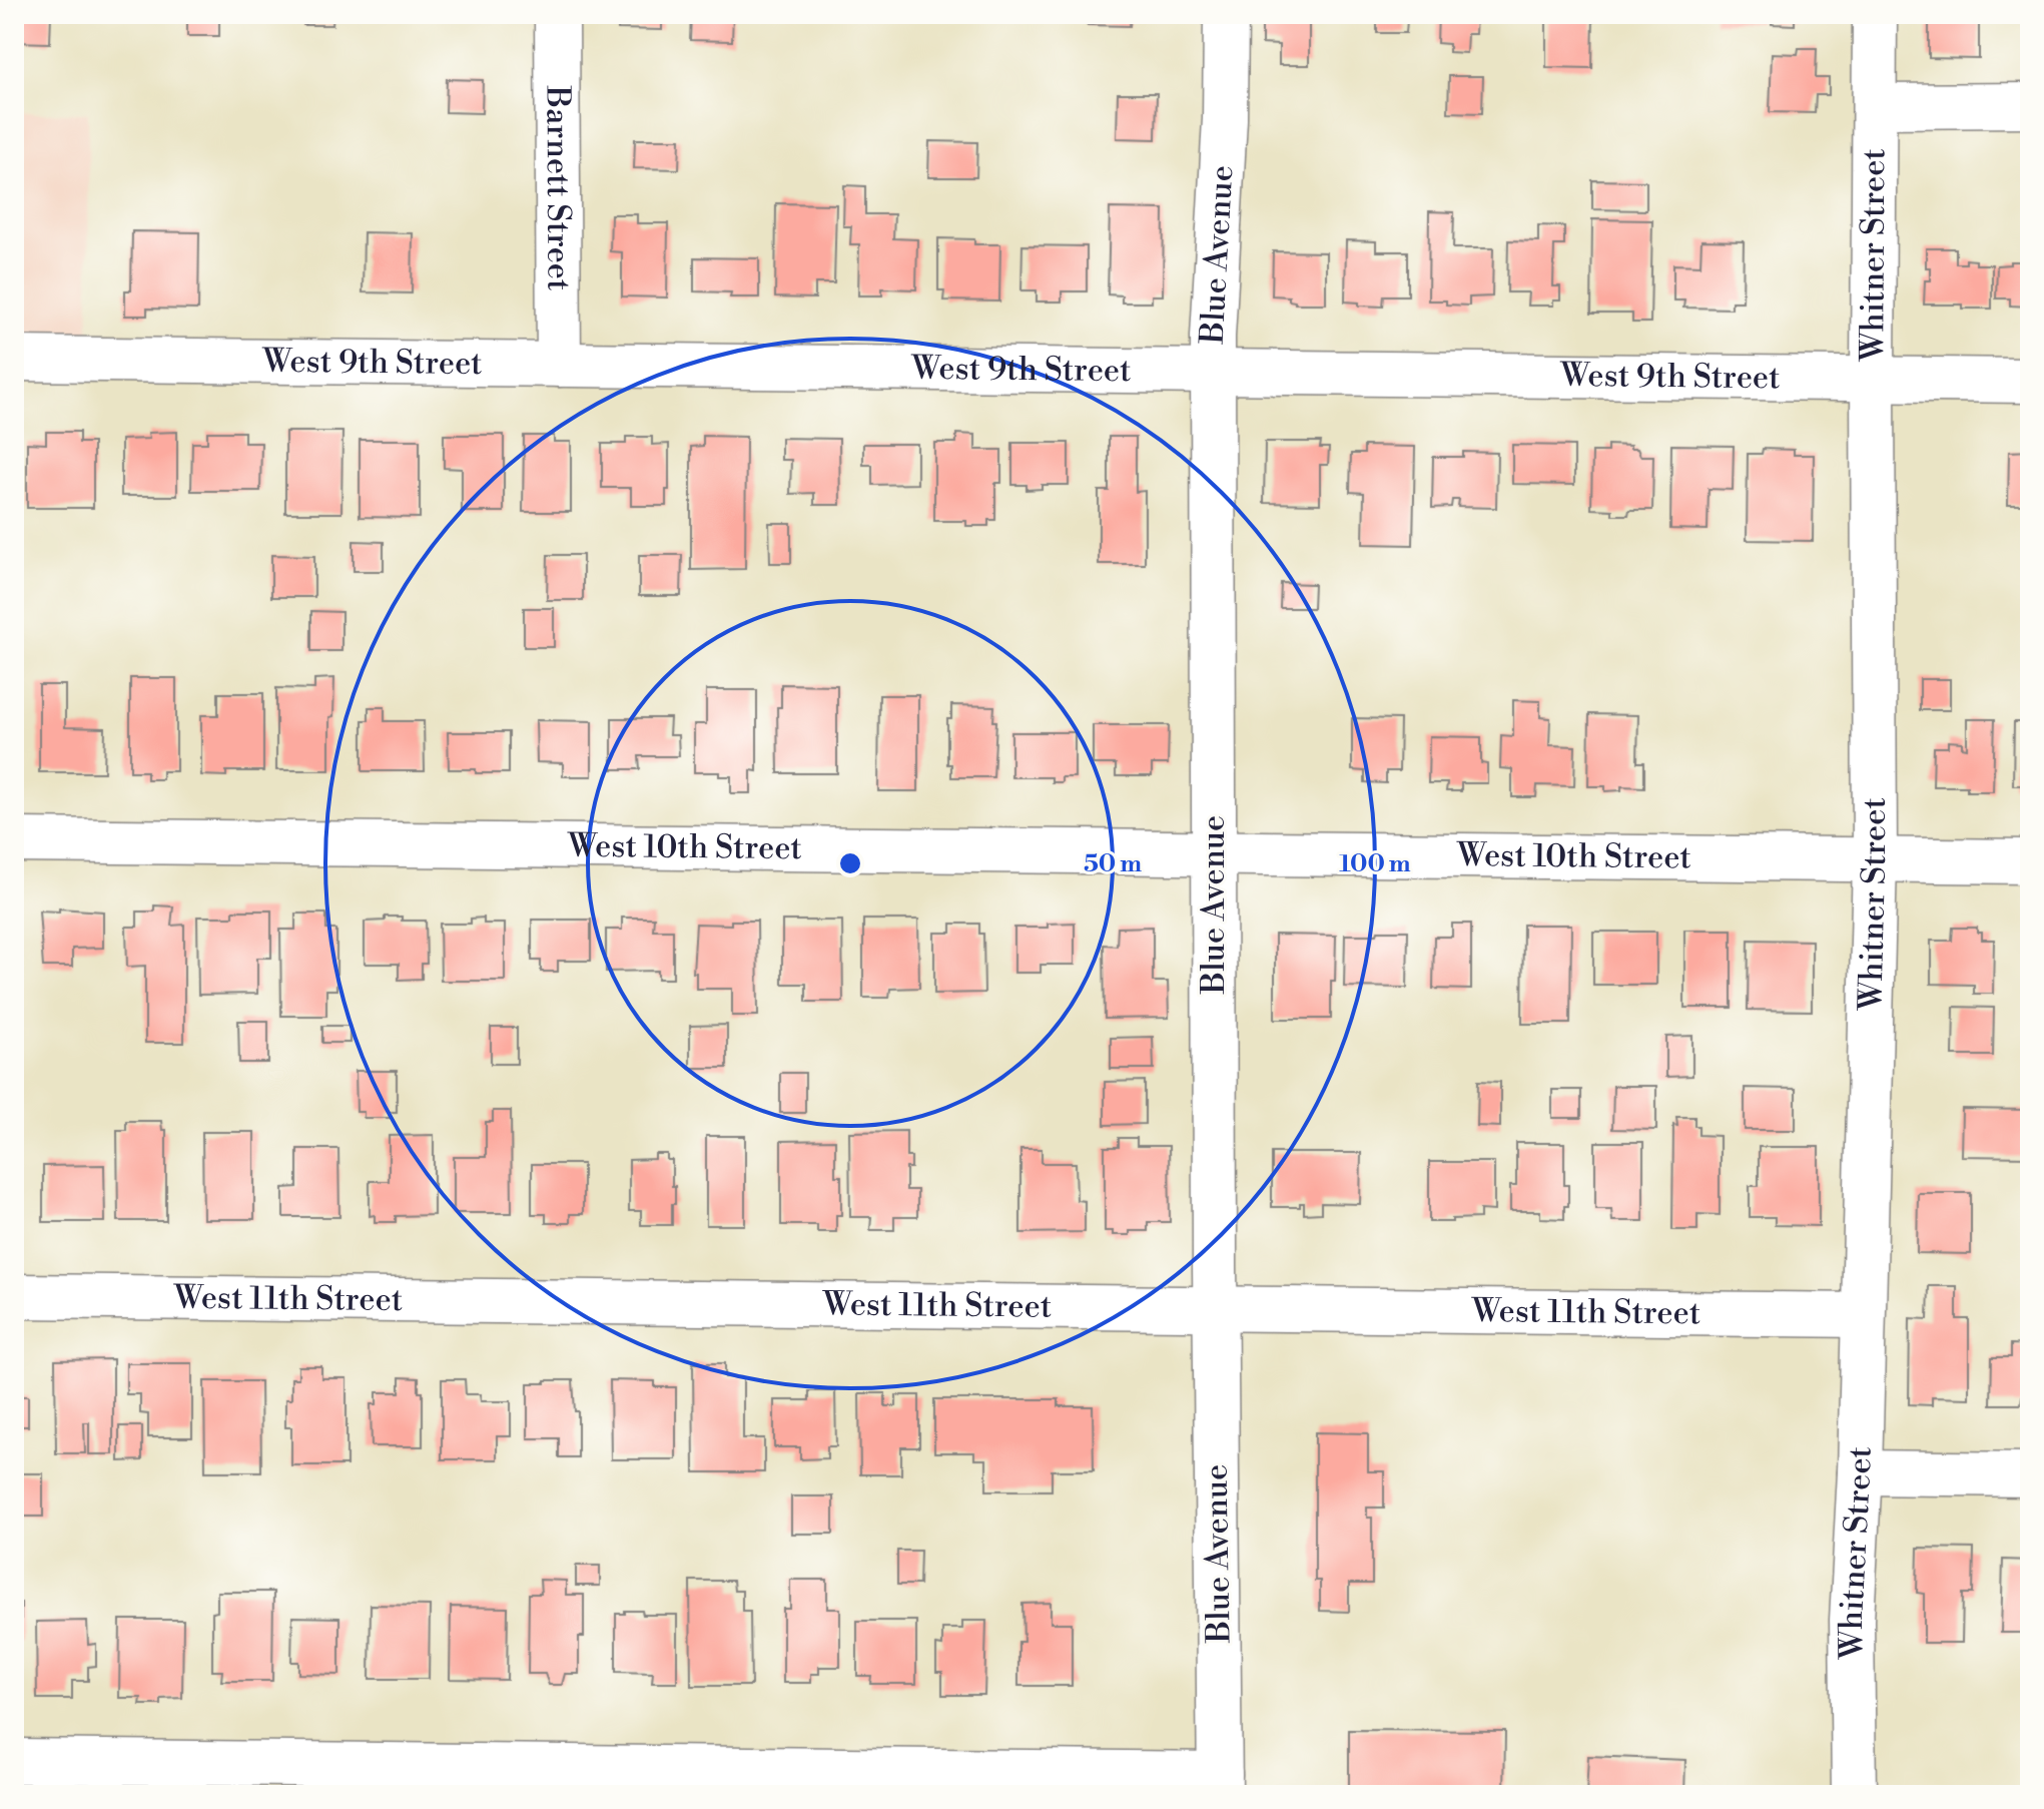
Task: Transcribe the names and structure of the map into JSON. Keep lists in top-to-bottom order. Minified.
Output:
{"streets":{"street":["Barnett Street","Blue Avenue","Whitner Street","West 9th Street","West 10th Street","West 11th Street"]},"crossings":[["Barnett Street","West 9th Street"],["Blue Avenue","West 9th Street"],["Blue Avenue","West 10th Street"],["Blue Avenue","West 11th Street"],["Whitner Street","West 9th Street"],["Whitner Street","West 10th Street"],["Whitner Street","West 11th Street"]],"rings":["50 m","100 m"]}
